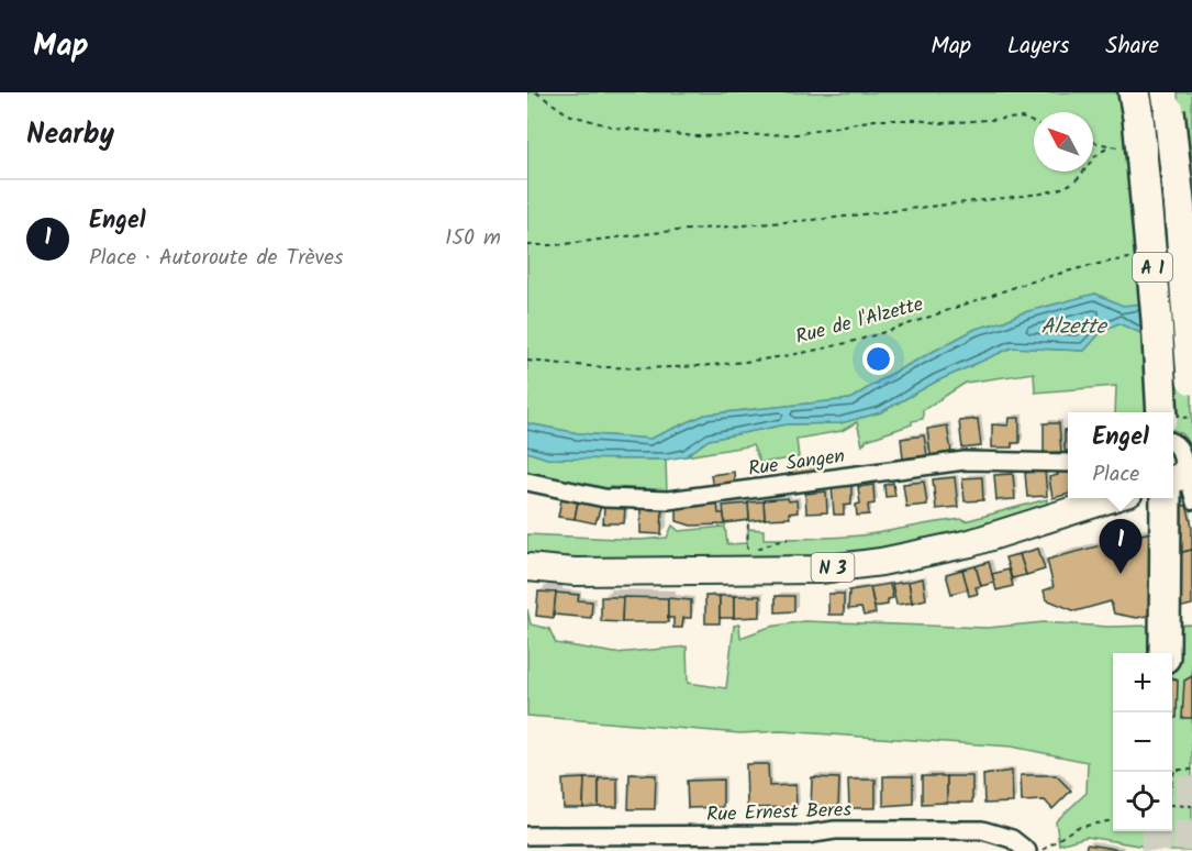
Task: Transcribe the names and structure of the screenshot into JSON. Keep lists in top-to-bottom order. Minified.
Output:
{"streets":{"highway":["A 1"],"main road":["N 3"],"street":["Rue Sangen","Rue Ernest Beres"],"path":["Rue de l'Alzette"]},"water":["Alzette"],"north":"top left","page":{"header":"Map","nav":["Map","Layers","Share"],"heading":"Nearby","list":[{"mark":"1","name":"Engel","note":"Place · Autoroute de Trèves","value":"150 m"}],"popup":["Engel","Place"],"pins":"1","map_buttons":["+","−"]}}
